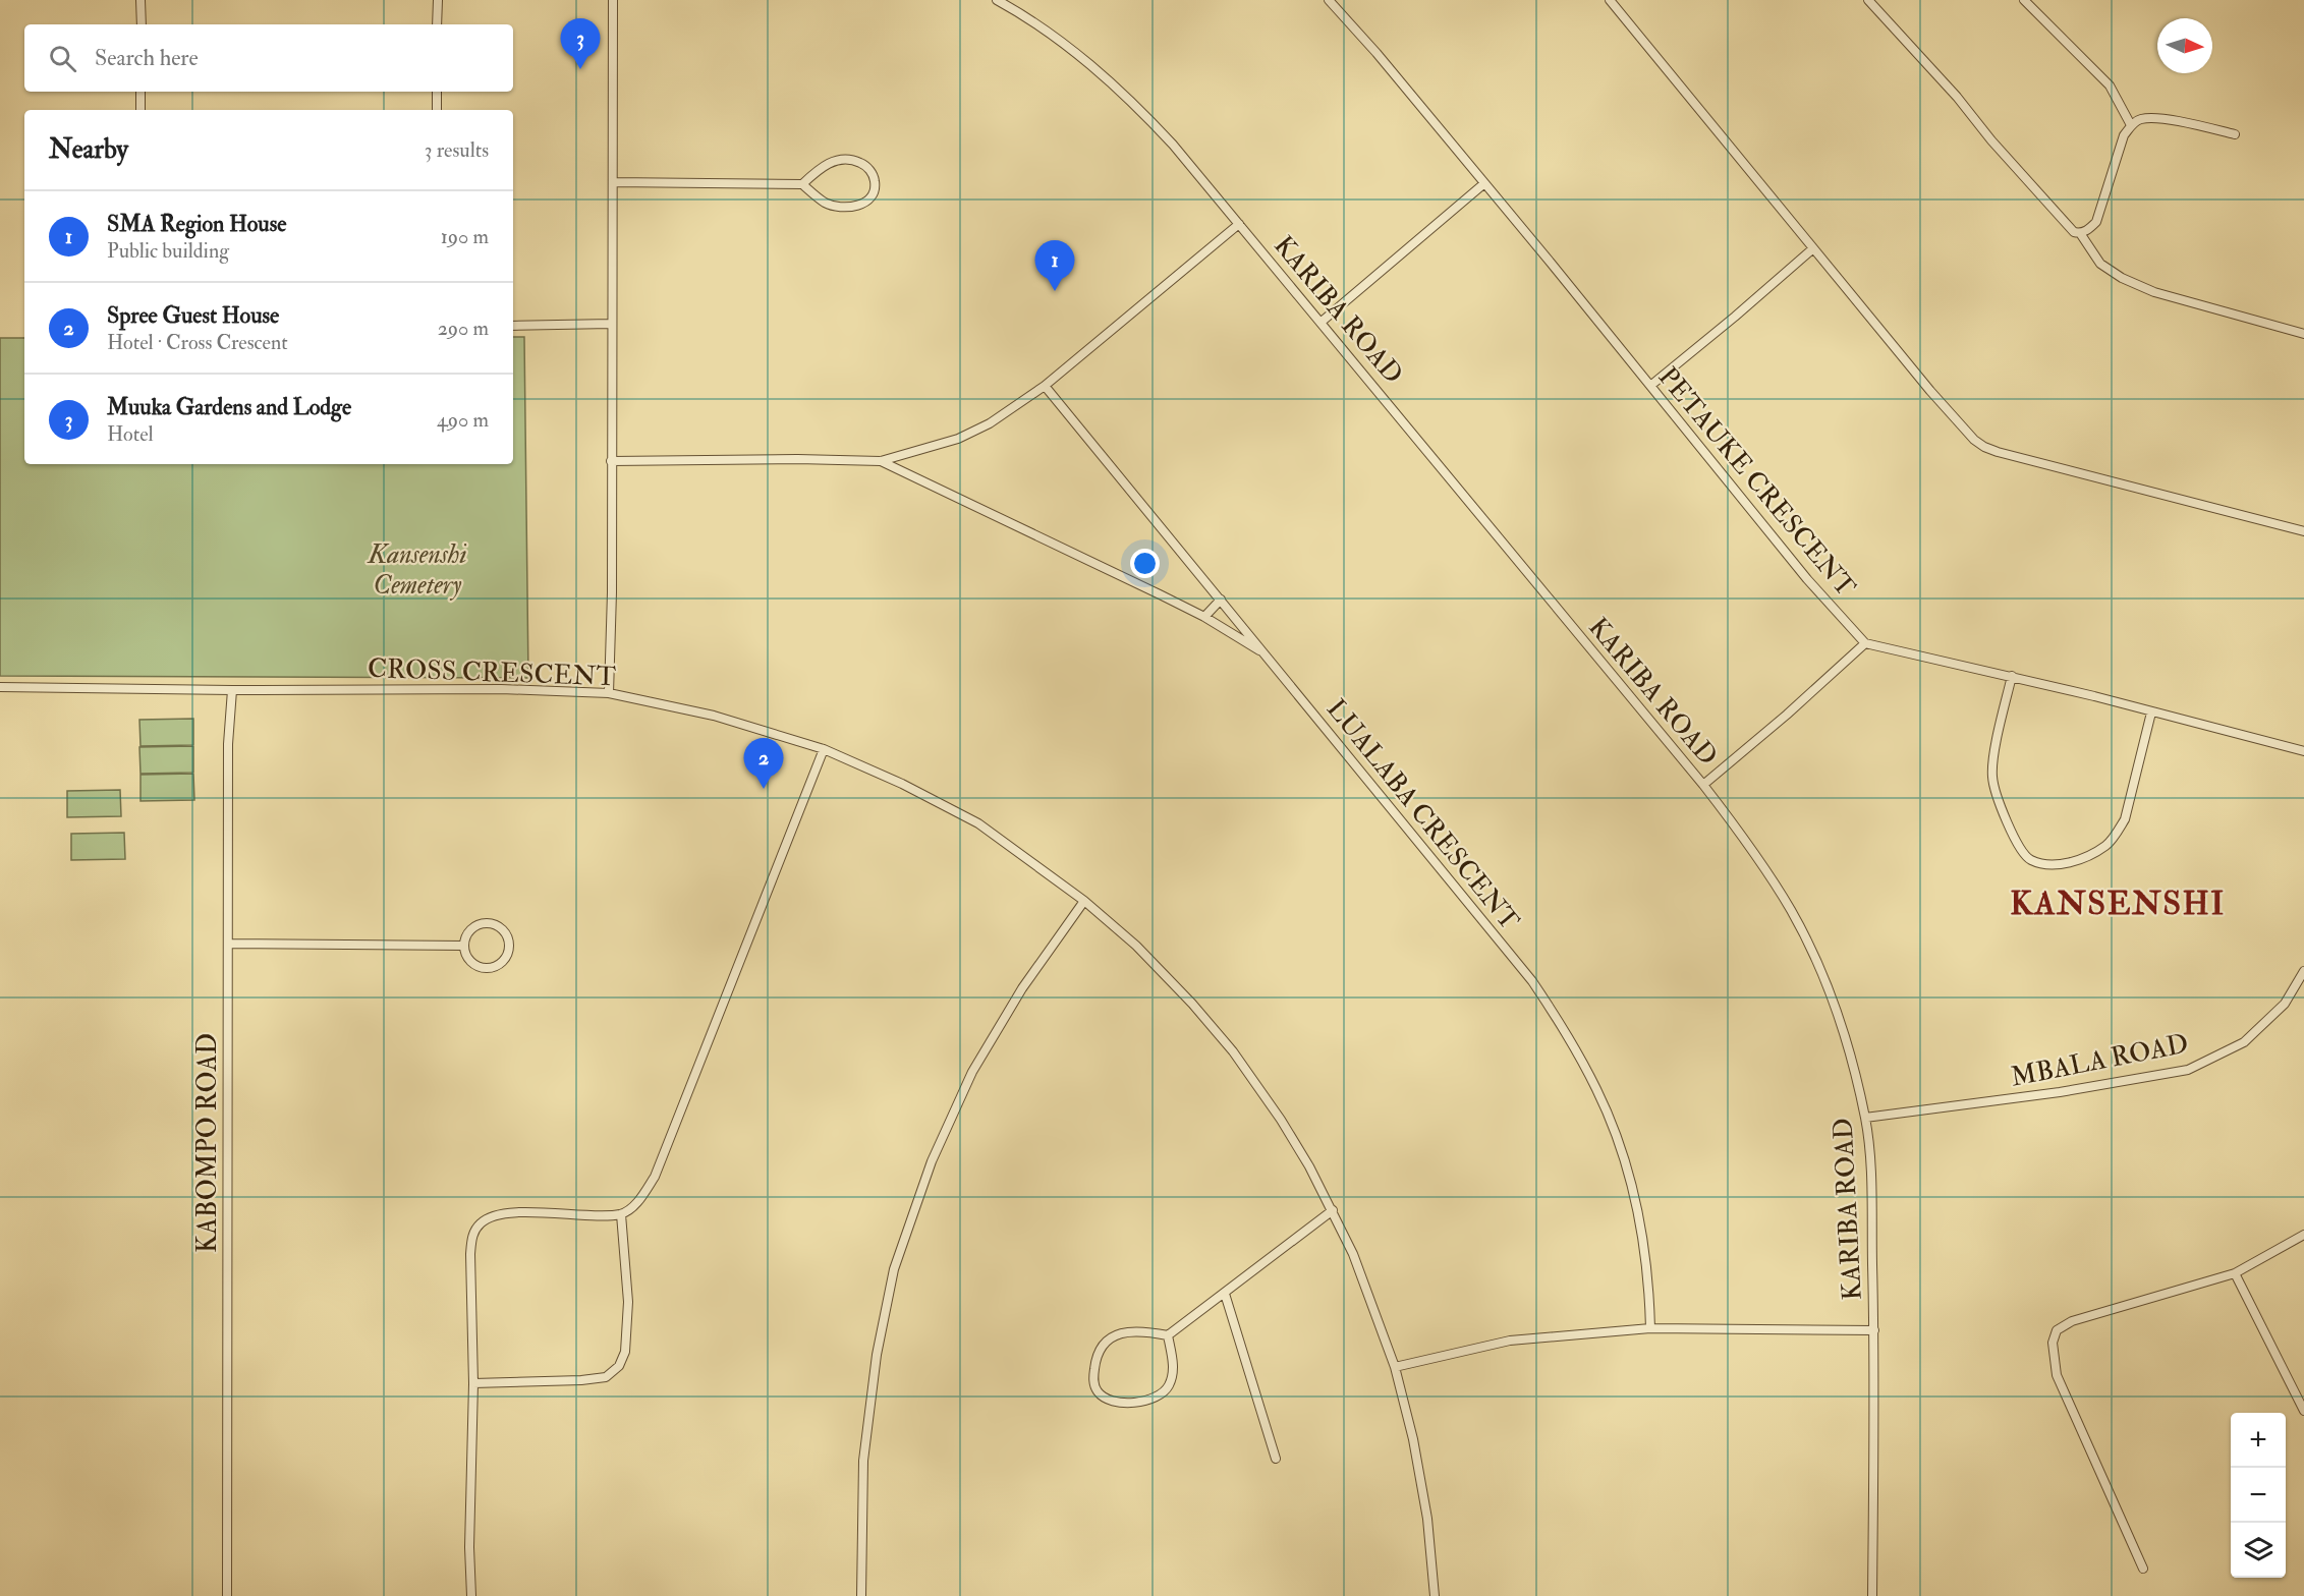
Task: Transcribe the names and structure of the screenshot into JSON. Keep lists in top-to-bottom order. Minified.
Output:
{"streets":{"street":["KARIBA ROAD","PETAUKE CRESCENT","CROSS CRESCENT","LUALABA CRESCENT","MBALA ROAD","KABOMPO ROAD"]},"crossings":[["KARIBA ROAD","MBALA ROAD"],["CROSS CRESCENT","KABOMPO ROAD"]],"districts":["KANSENSHI"],"parks":["Kansenshi Cemetery"],"north":"right","page":{"pins":["3","1","2"],"search":"Search here","heading":["Nearby","3 results"],"list":[{"mark":"1","name":"SMA Region House","note":"Public building","value":"190 m"},{"mark":"2","name":"Spree Guest House","note":"Hotel · Cross Crescent","value":"290 m"},{"mark":"3","name":"Muuka Gardens and Lodge","note":"Hotel","value":"490 m"}],"map_buttons":["+","−"]}}
